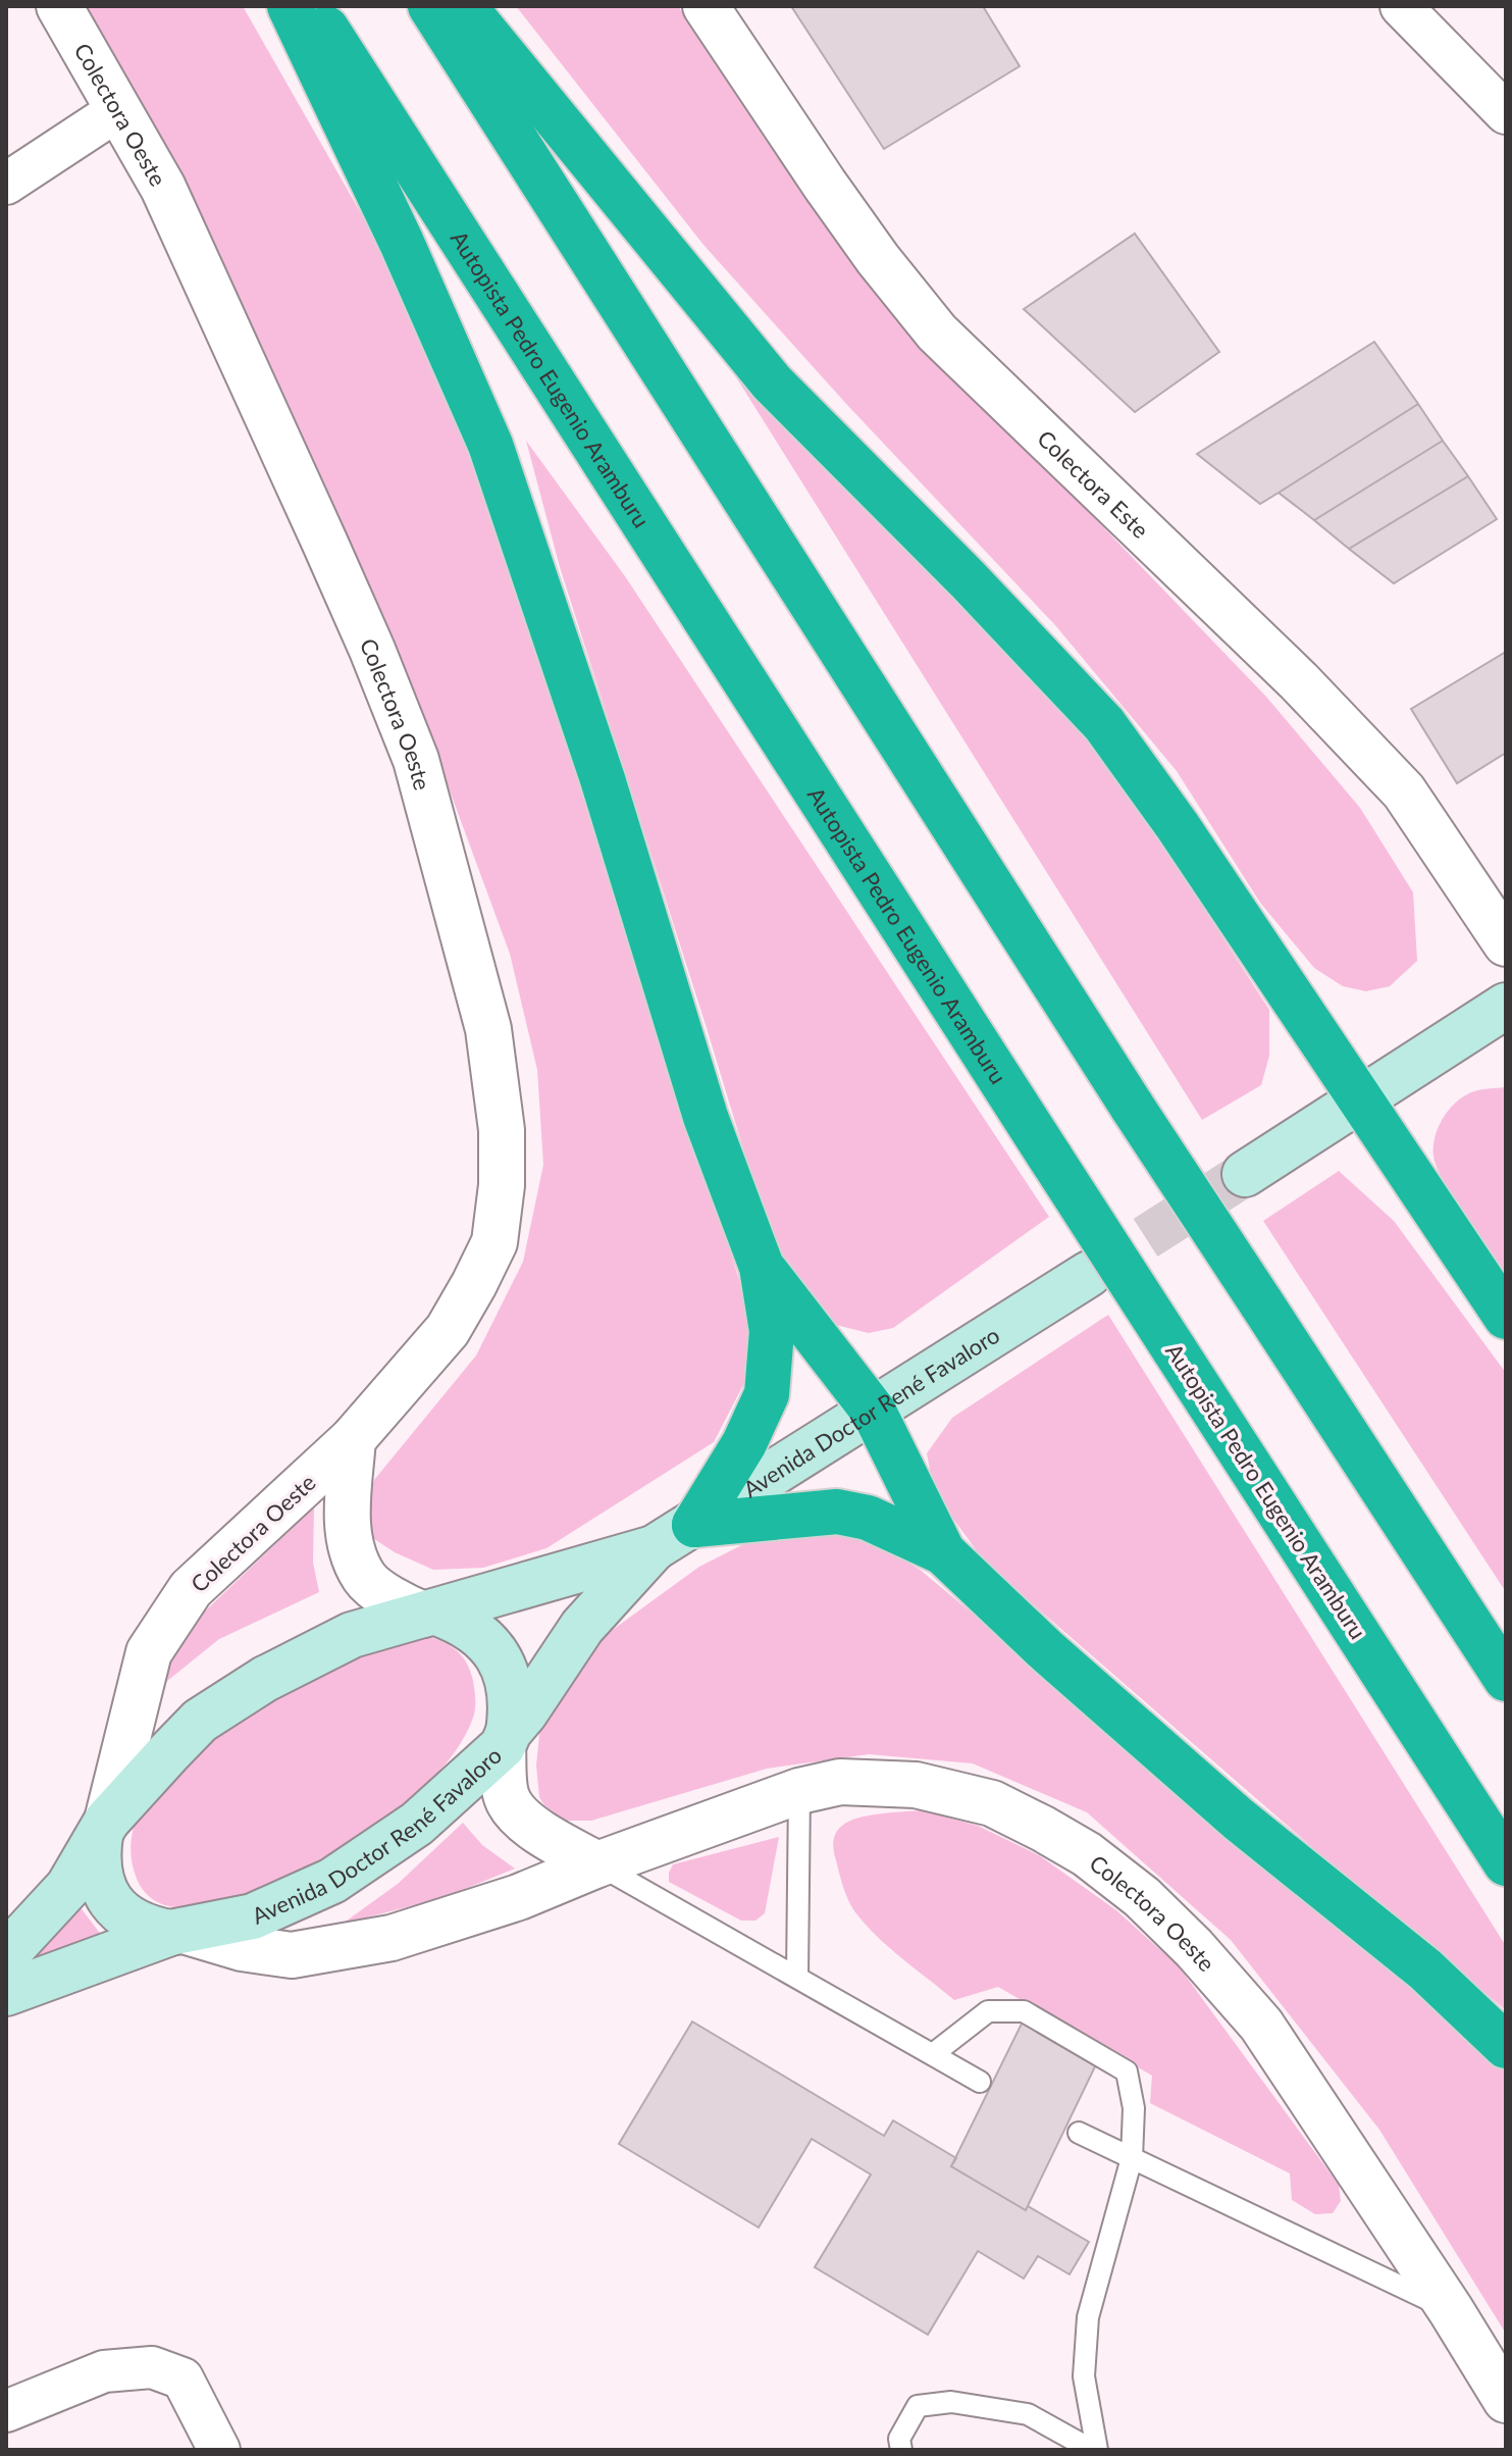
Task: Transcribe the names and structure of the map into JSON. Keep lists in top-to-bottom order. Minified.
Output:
{"streets":{"highway":["Autopista Pedro Eugenio Aramburu"],"main road":["Avenida Doctor René Favaloro"],"street":["Colectora Oeste","Colectora Este"]},"crossings":[["Colectora Oeste","Avenida Doctor René Favaloro"]]}
